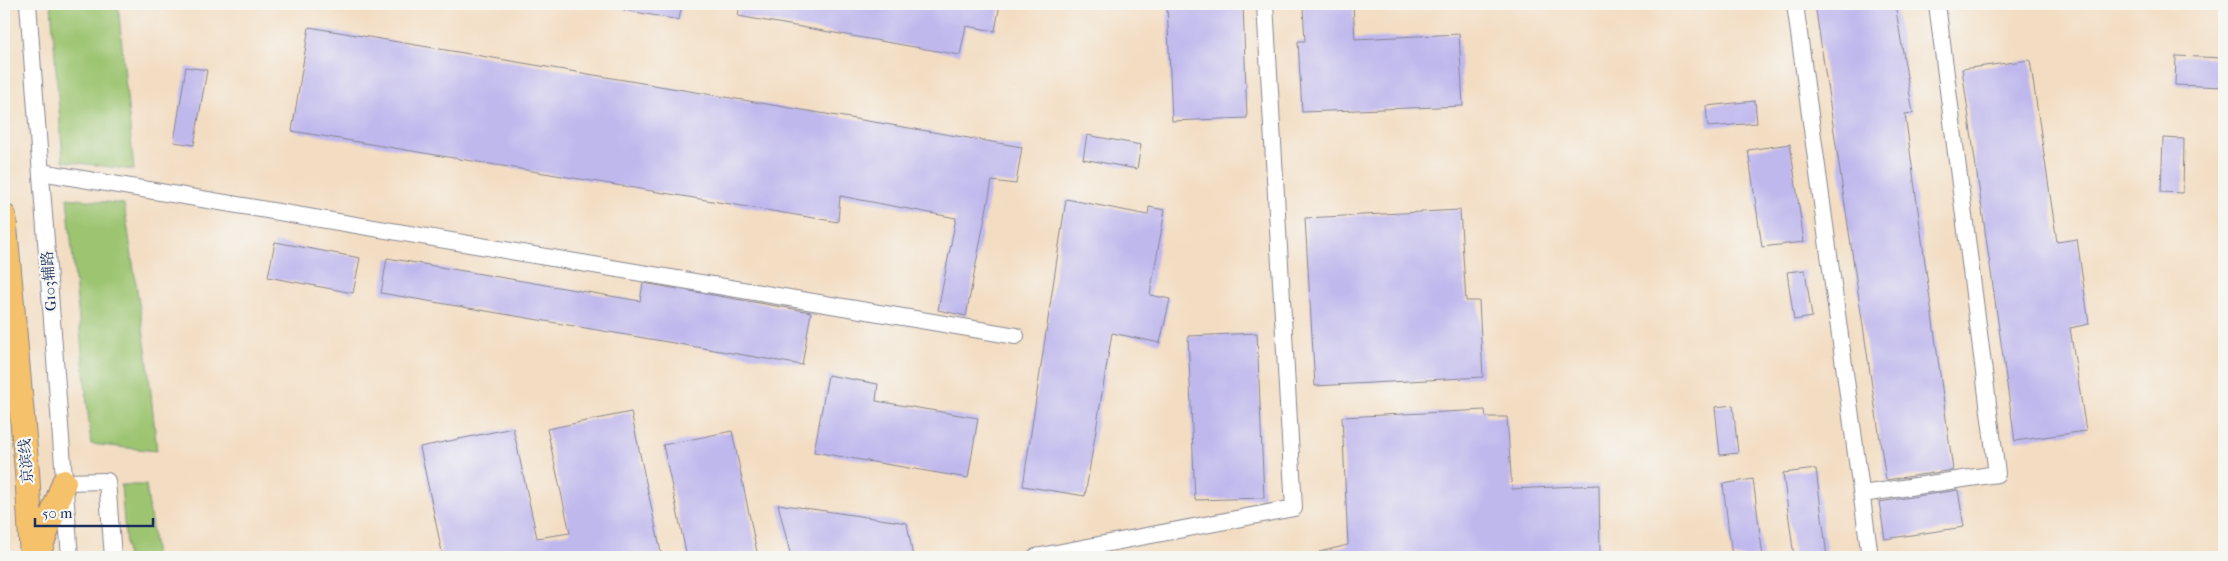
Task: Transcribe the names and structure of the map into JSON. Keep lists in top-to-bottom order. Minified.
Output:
{"streets":{"highway":["京滨线"],"street":["G103辅路"]},"scale_bar":"50 m"}
